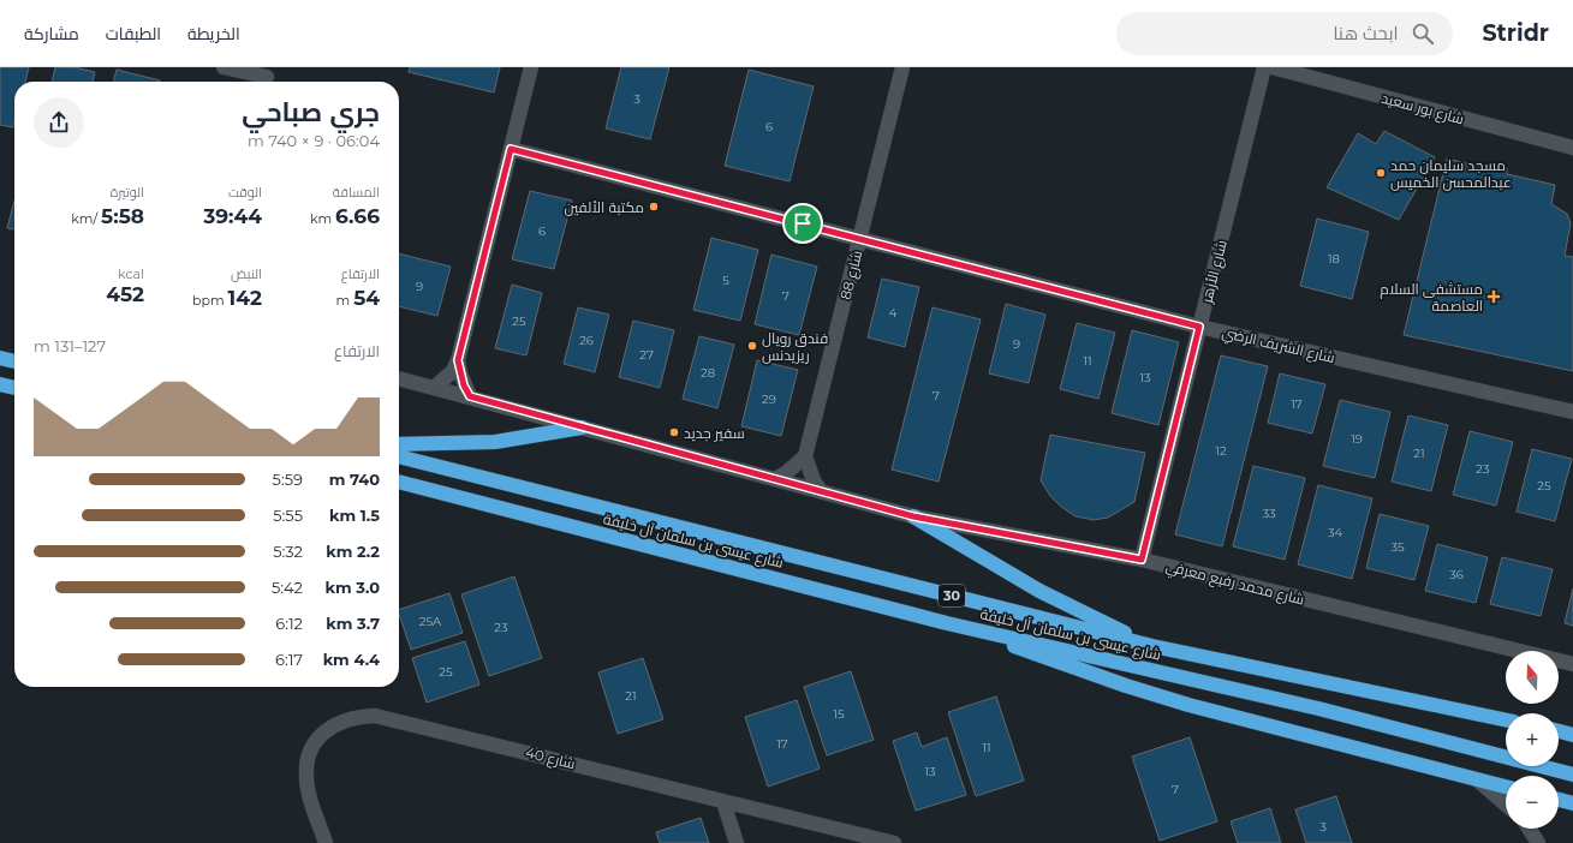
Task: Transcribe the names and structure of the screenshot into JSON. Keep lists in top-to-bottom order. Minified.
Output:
{"streets":{"highway":["شارع عيسى بن سلمان آل خليفة","30"],"street":["شارع بور سعيد","شارع الأزهر","شارع 88","شارع الشريف الرضي","شارع محمد رفيع معرفي","شارع 40"]},"crossings":[["شارع الأزهر","شارع الشريف الرضي"],["شارع الأزهر","شارع محمد رفيع معرفي"],["شارع 88","شارع الشريف الرضي"]],"places":{"other":["مسجد سليمان حمد عبدالمحسن الخميس","مكتبة الألفين","فندق رويال ريزيدنس","سفير جديد"],"health":["مستشفى السلام العاصمة"]},"house_numbers":["3","6","6","18","5","9","7","4","25","26","9","27","11","28","13","7","29","17","19","12","21","23","25","33","34","35","36","25A","23","25","21","15","17","11","13","7","3"],"north":"top","page":{"header":"Stridr","search":"ابحث هنا","nav":["الخريطة","الطبقات","مشاركة"],"heading":["جري صباحي","06:04 · 9 × 740 m"],"stats":[["المسافة","6.66 km"],["الوقت","39:44"],["الوتيرة","5:58 /km"],["الارتفاع","54 m"],["النبض","142 bpm"],["kcal","452"]],"chart":["الارتفاع","127–131 m"],"list":[{"name":"740 m","note":"5:59"},{"name":"1.5 km","note":"5:55"},{"name":"2.2 km","note":"5:32"},{"name":"3.0 km","note":"5:42"},{"name":"3.7 km","note":"6:12"},{"name":"4.4 km","note":"6:17"}],"map_buttons":["+","−"]}}
